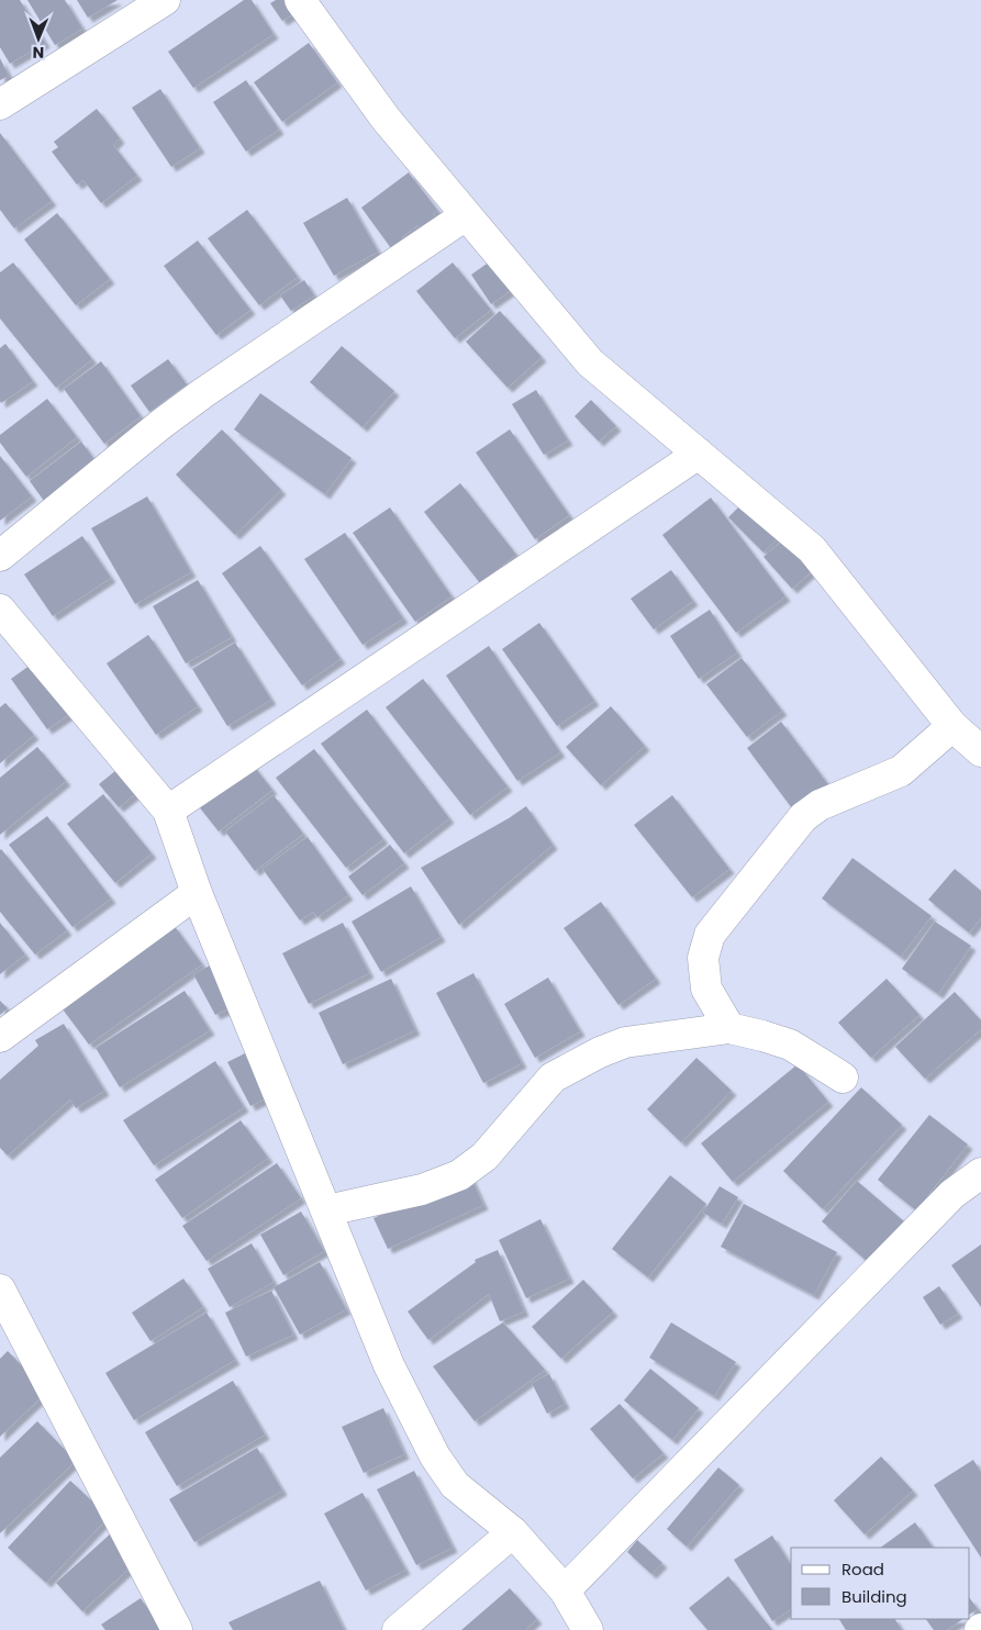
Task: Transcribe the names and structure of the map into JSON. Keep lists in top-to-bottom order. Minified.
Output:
{"legend":["Road","Building"],"north":"bottom"}
